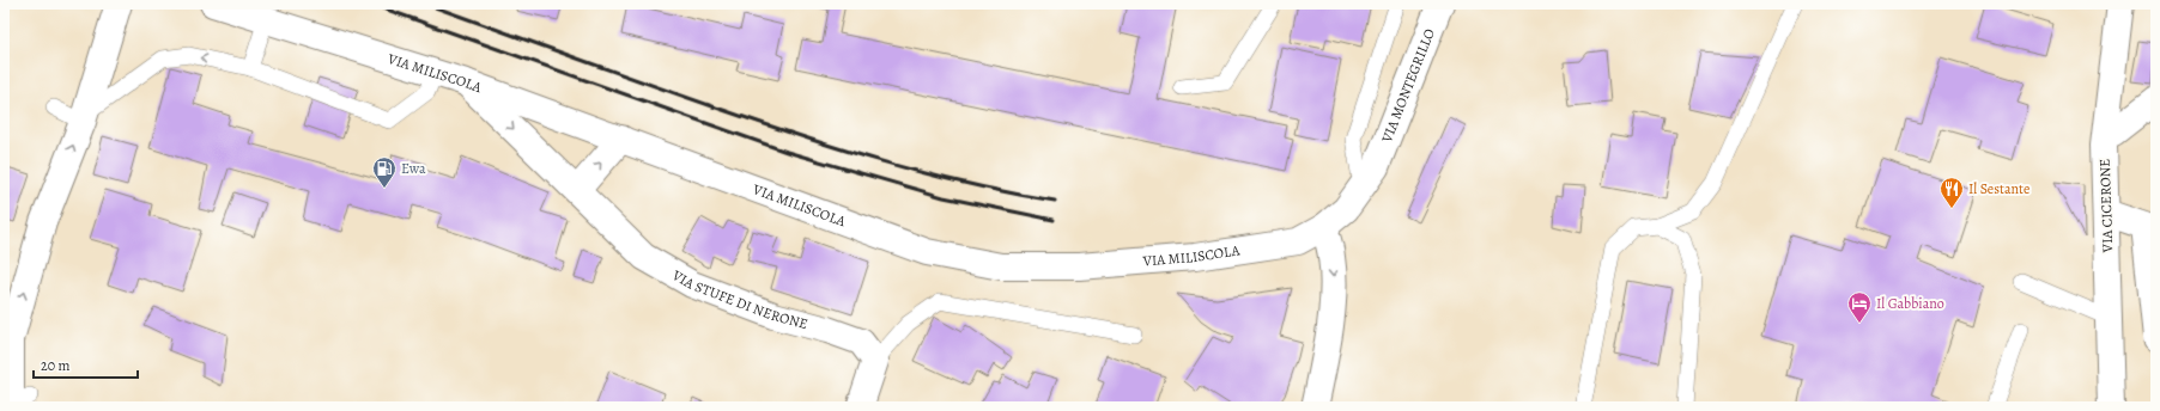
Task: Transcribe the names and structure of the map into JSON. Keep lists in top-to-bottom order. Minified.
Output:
{"streets":{"street":["VIA MILISCOLA","VIA MONTEGRILLO","VIA CICERONE","VIA STUFE DI NERONE"]},"crossings":[["VIA MILISCOLA","VIA MONTEGRILLO"],["VIA MILISCOLA","VIA STUFE DI NERONE"]],"places":{"fuel station":["Ewa"],"restaurant":["Il Sestante"],"hotel":["Il Gabbiano"]},"scale_bar":"20 m"}
